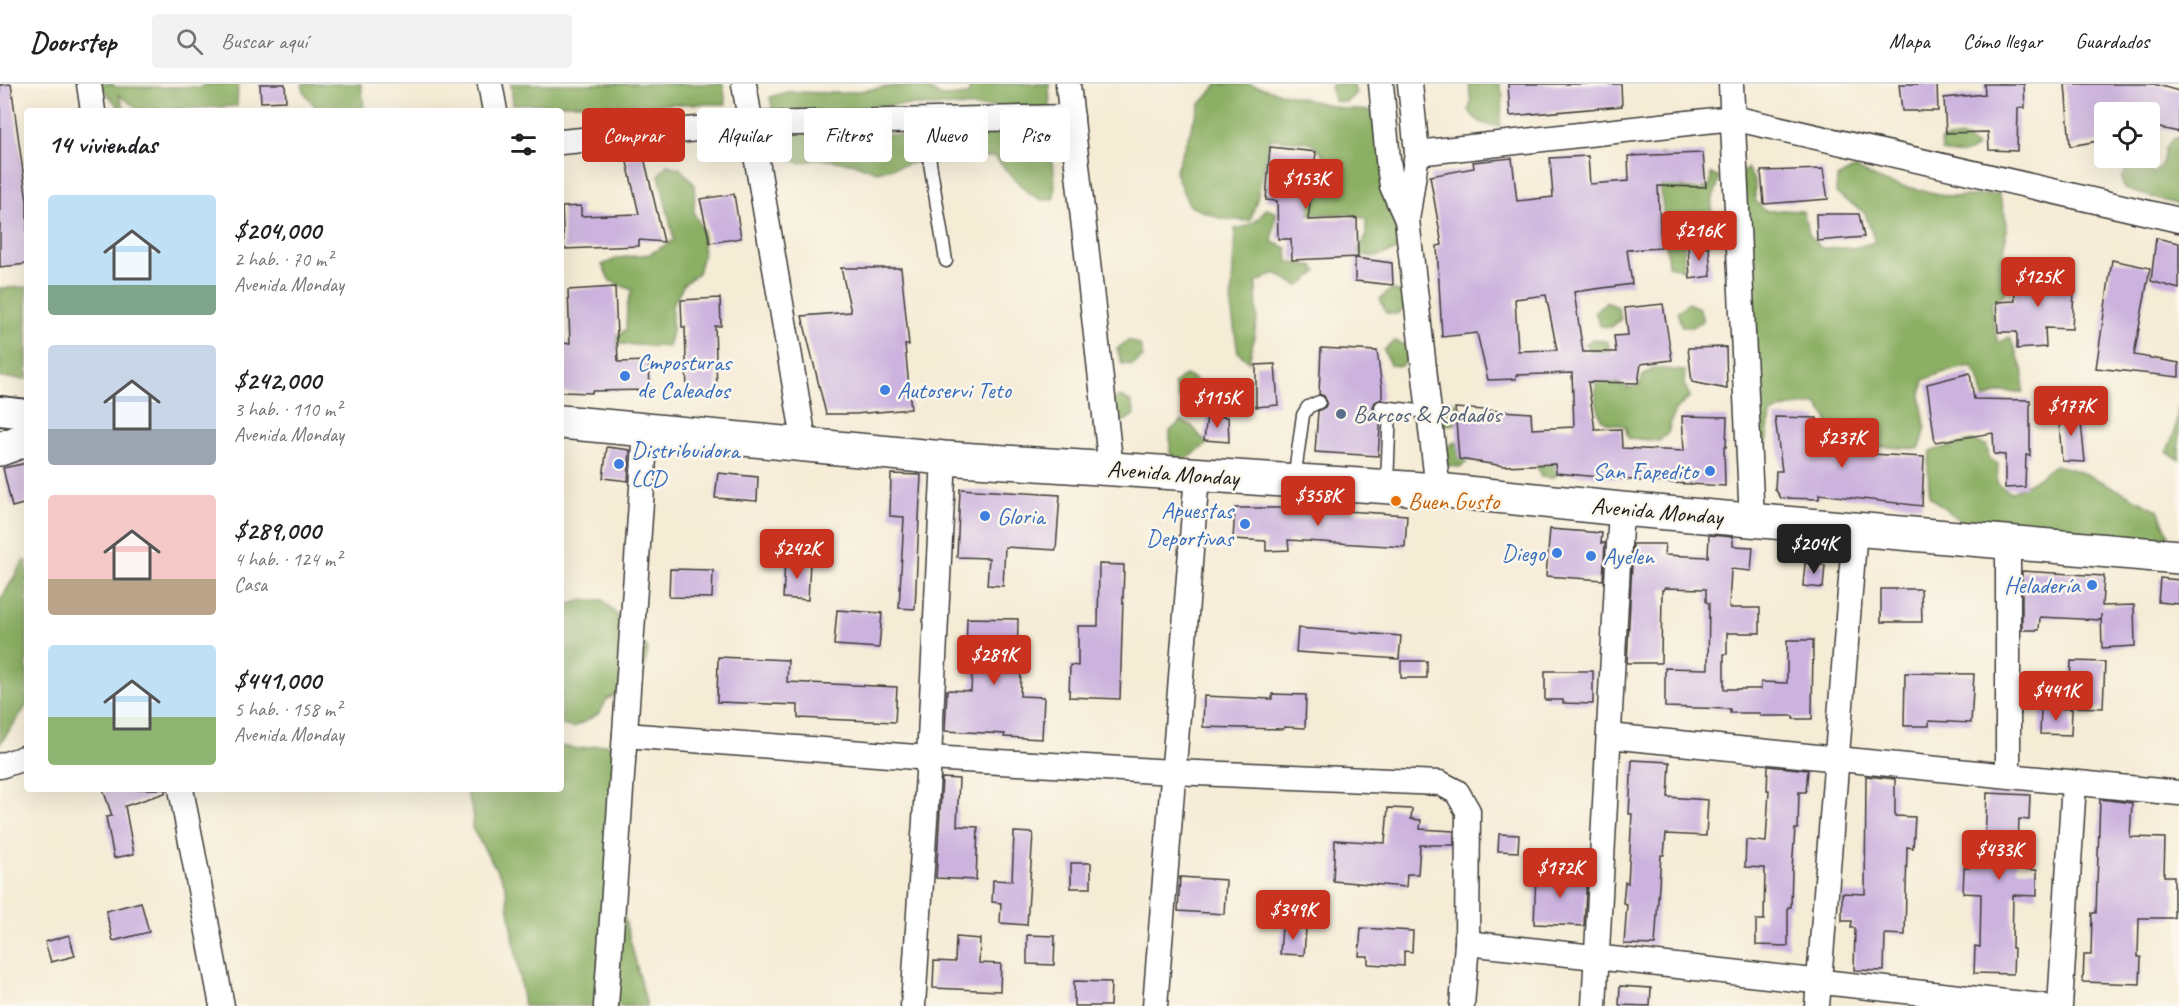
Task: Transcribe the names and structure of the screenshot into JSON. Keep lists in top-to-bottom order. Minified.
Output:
{"streets":{"main road":["Avenida Monday"]},"places":["Cmposturas de Caleados","Autoservi Teto","Barcos & Rodados","Distribuidora LCD","San Fapedito","Buen Gusto","Gloria","Apuestas Deportivas","Diego","Ayelen","Heladería"],"page":{"header":"Doorstep","search":"Buscar aquí","nav":["Mapa","Cómo llegar","Guardados"],"chip":["Comprar","Alquilar","Filtros","Nuevo","Piso"],"heading":"14 viviendas","price":["$153K","$216K","$125K","$115K","$177K","$237K","$358K","$204K","$242K","$289K","$441K","$433K","$172K","$349K"],"list":[{"name":"$204,000","note":"2 hab. · 70 m² · Avenida Monday"},{"name":"$242,000","note":"3 hab. · 110 m² · Avenida Monday"},{"name":"$289,000","note":"4 hab. · 124 m² · Casa"},{"name":"$441,000","note":"5 hab. · 158 m² · Avenida Monday"}]}}
